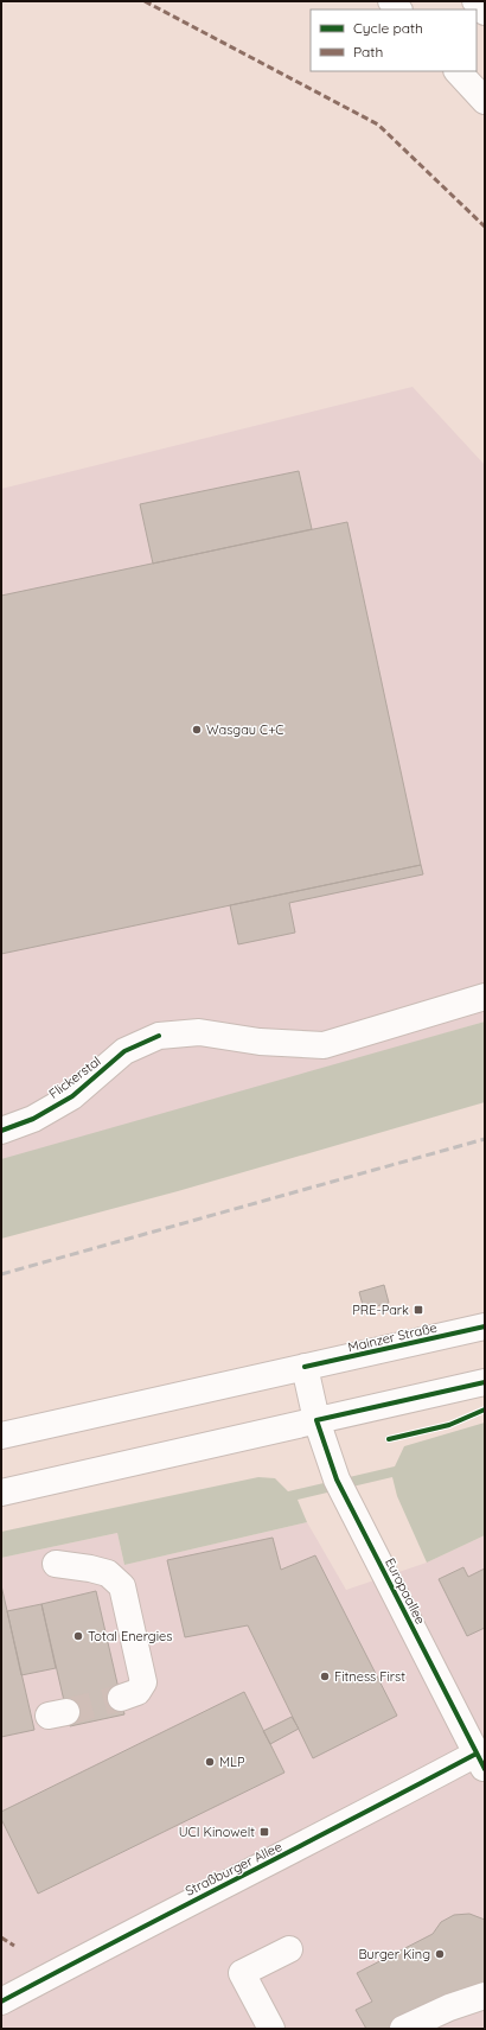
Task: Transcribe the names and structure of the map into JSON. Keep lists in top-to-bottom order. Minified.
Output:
{"streets":{"main road":["Flickerstal","Mainzer Straße","Europaallee","Straßburger Allee"]},"crossings":[["Mainzer Straße","Europaallee"],["Europaallee","Straßburger Allee"]],"places":{"other":["Wasgau C+C","Total Energies","Fitness First","MLP","Burger King"],"transit":["PRE-Park","UCI Kinowelt"]},"legend":["Cycle path","Path"]}
